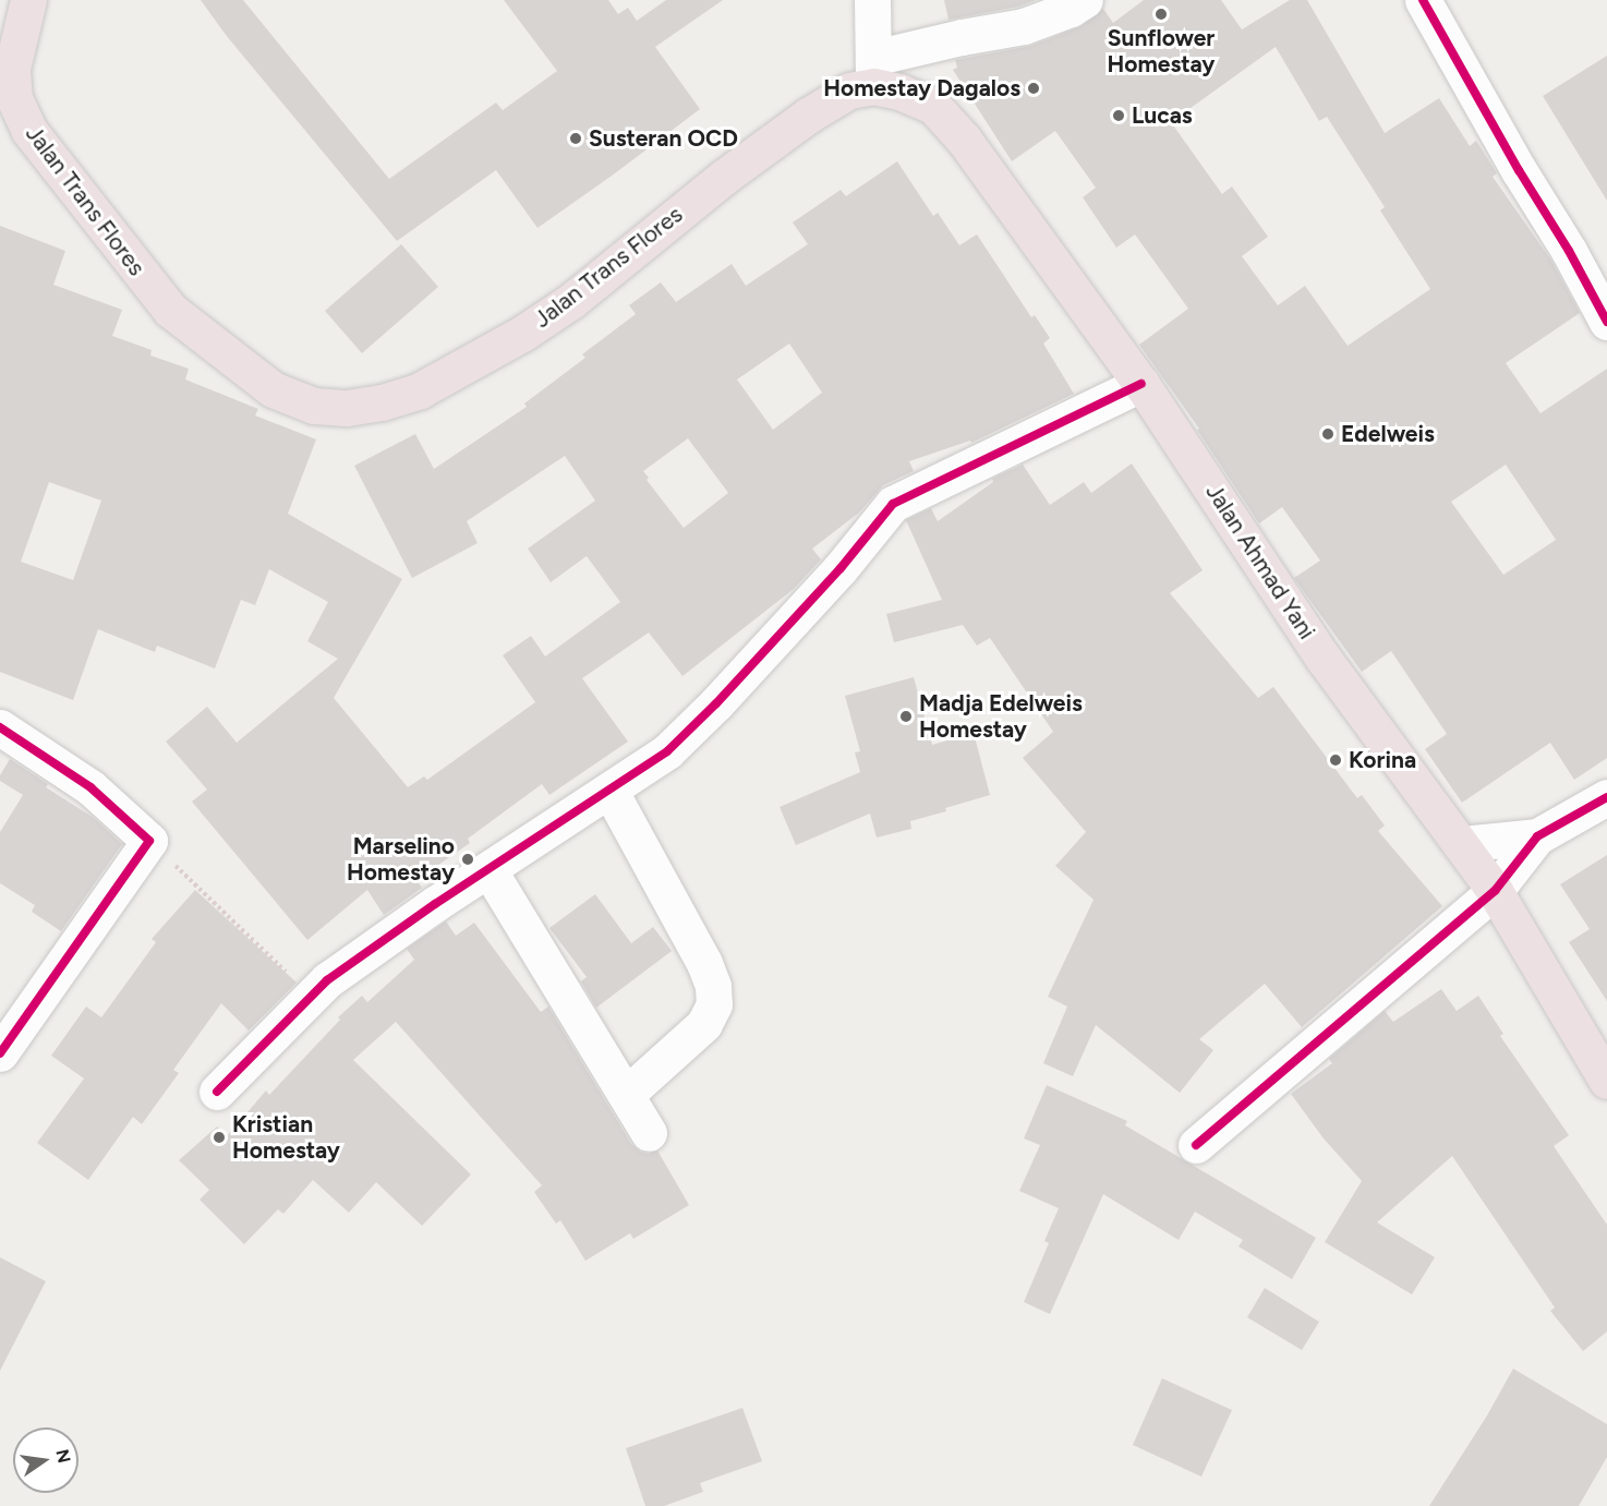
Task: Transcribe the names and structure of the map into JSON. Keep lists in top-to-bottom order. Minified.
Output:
{"streets":{"highway":["Jalan Trans Flores","Jalan Ahmad Yani"]},"crossings":[["Jalan Trans Flores","Jalan Ahmad Yani"]],"places":["Sunflower Homestay","Homestay Dagalos","Lucas","Susteran OCD","Edelweis","Madja Edelweis Homestay","Korina","Marselino Homestay","Kristian Homestay"],"north":"right"}
